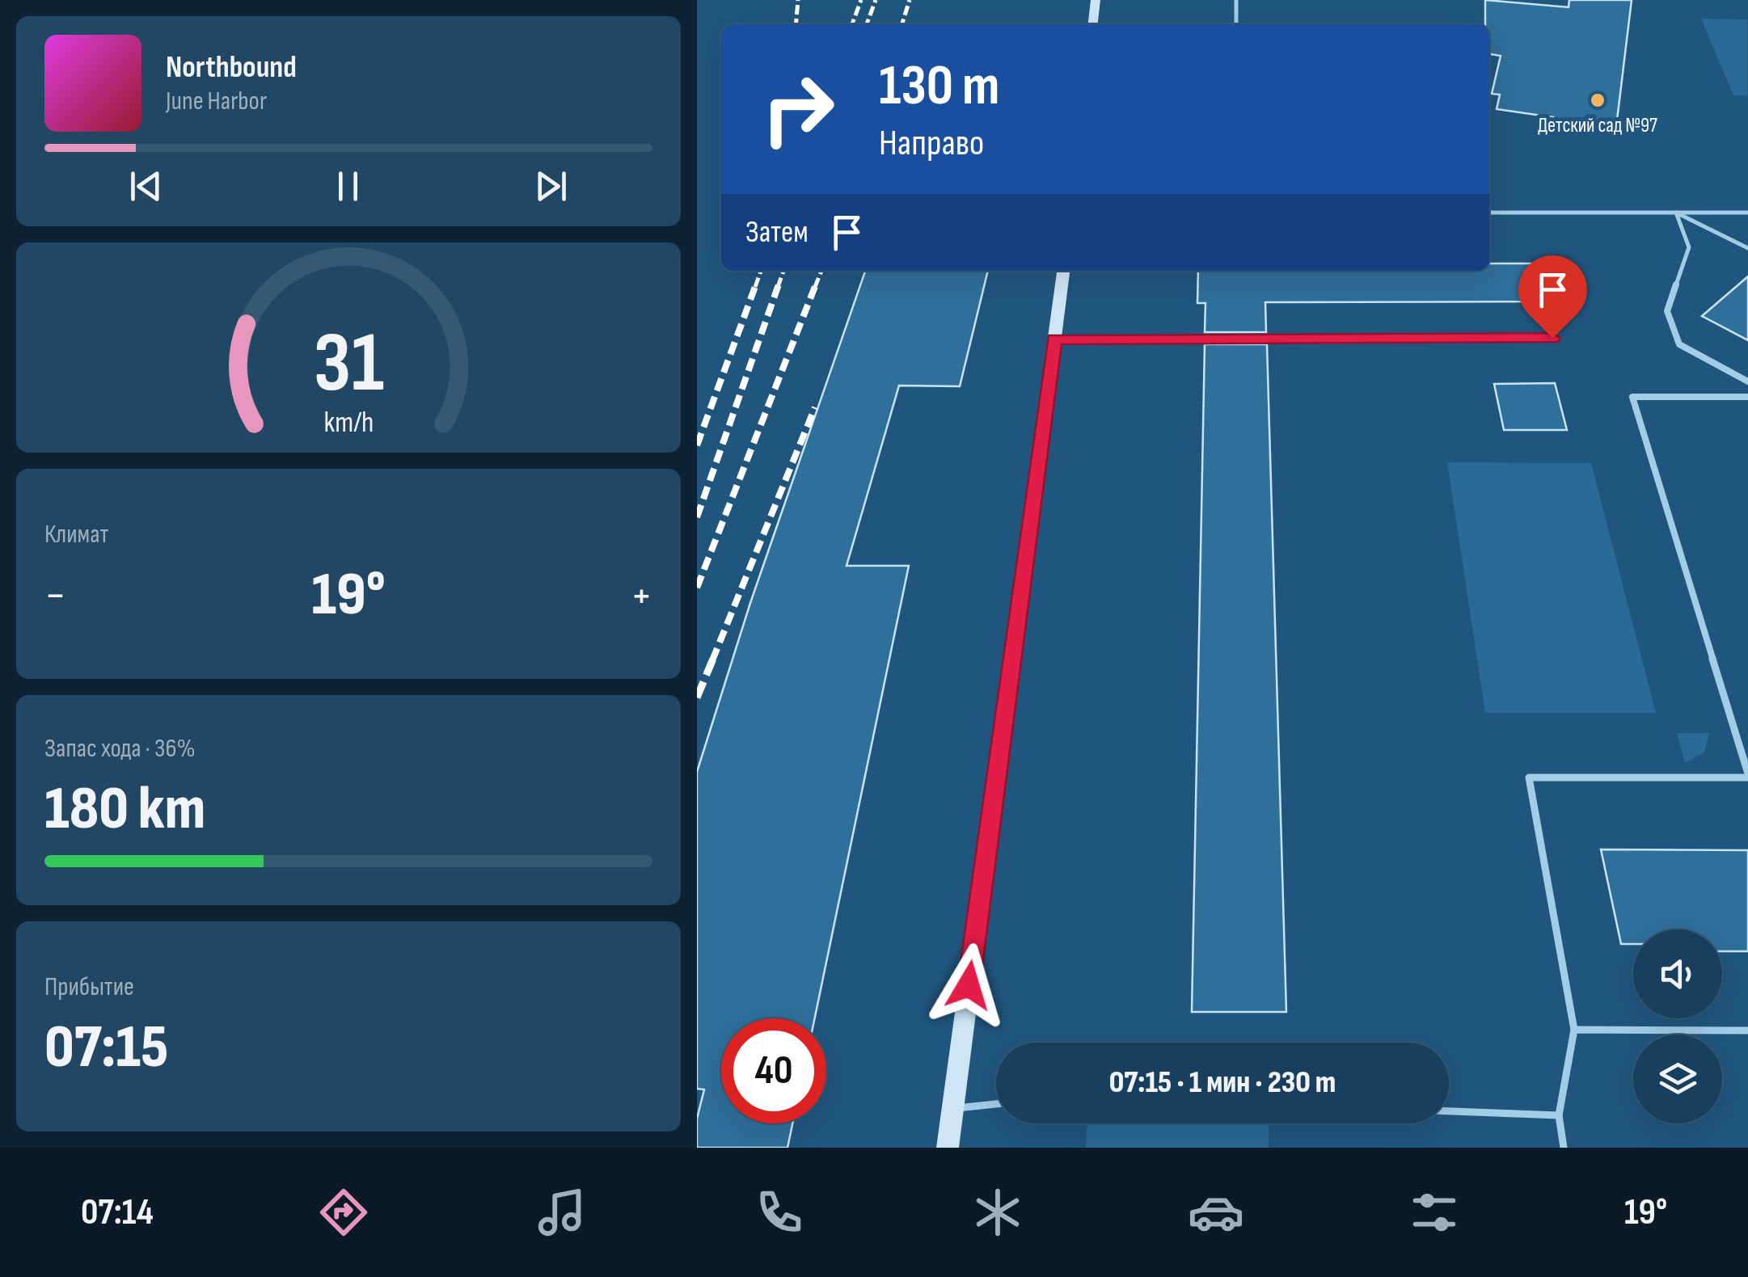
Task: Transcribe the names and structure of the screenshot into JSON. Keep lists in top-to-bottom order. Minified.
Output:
{"places":["Детский сад №97"],"page":{"turn":["130 m","Направо"],"song":["Northbound","June Harbor"],"then":"Затем","tile":["Климат",["Запас хода · 36%","180 km"],["Прибытие","07:15"]],"heat":["−","19°","+"],"limit":"40","trip":"07:15 · 1 мин · 230 m","tabs":["07:14","19°"],"gauge":["31","km/h"]}}
